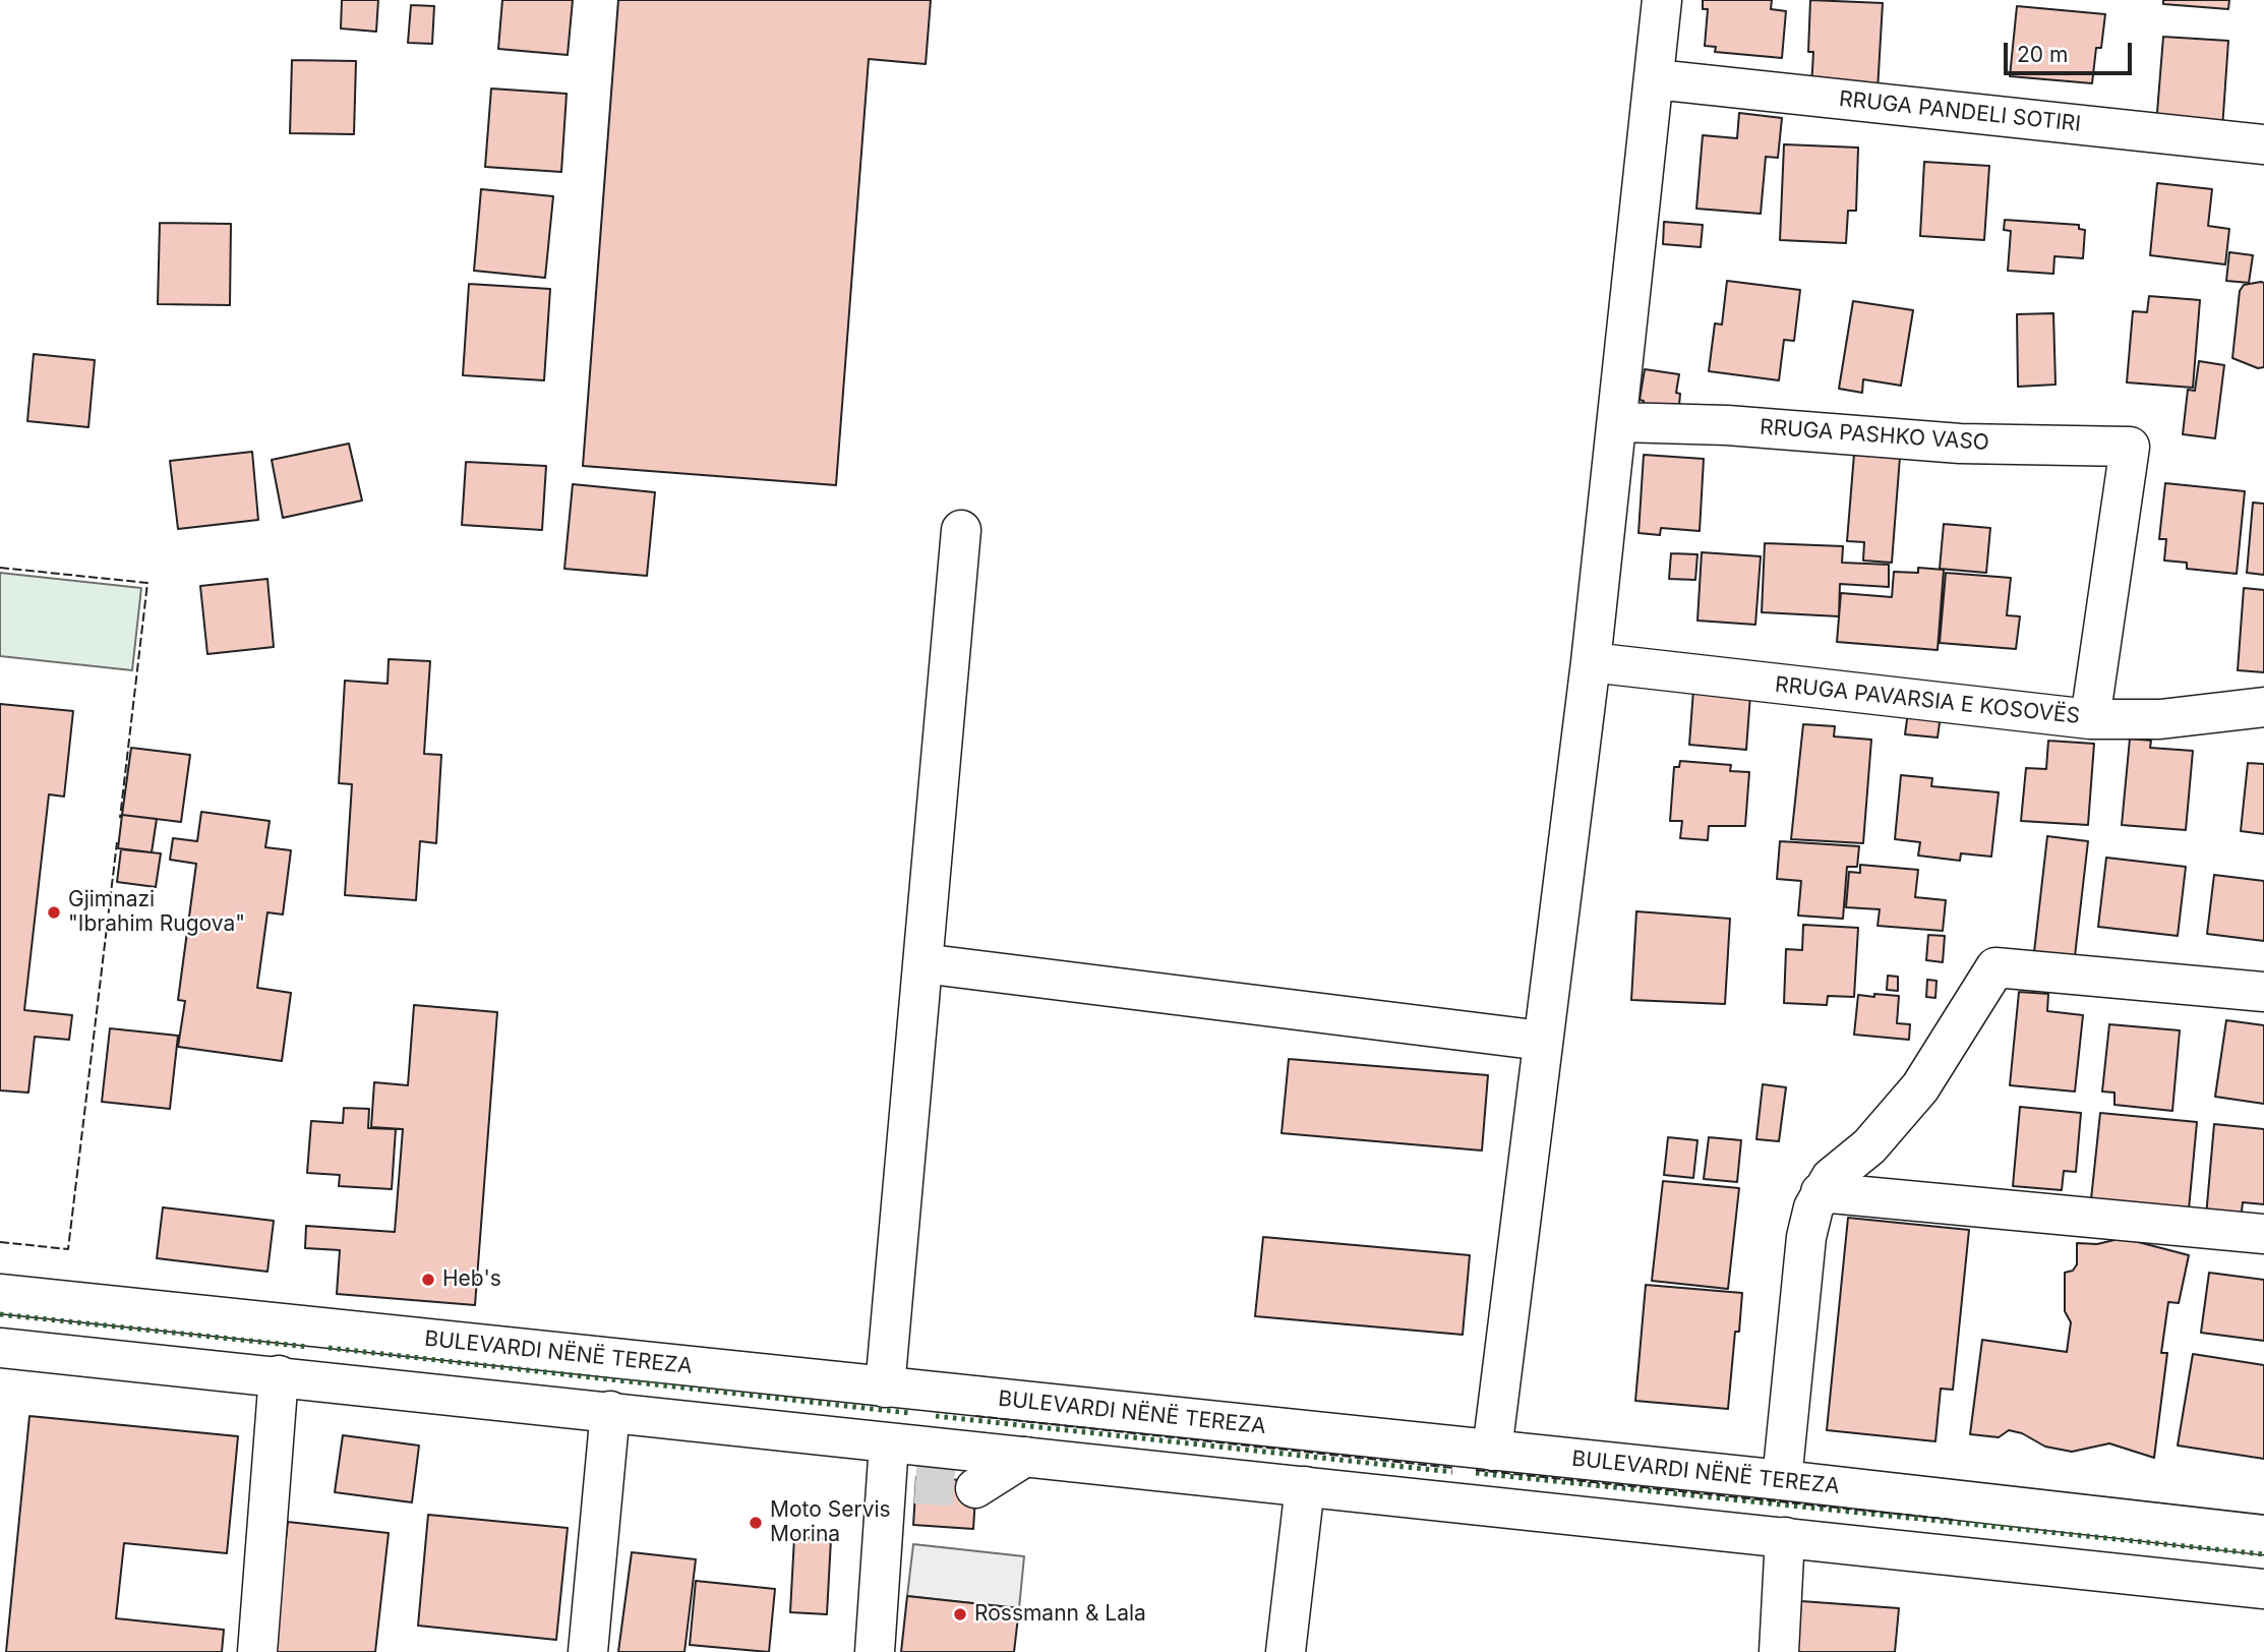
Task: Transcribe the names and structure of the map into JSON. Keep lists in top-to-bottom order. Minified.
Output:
{"streets":{"street":["RRUGA PANDELI SOTIRI","RRUGA PASHKO VASO","RRUGA PAVARSIA E KOSOVËS","BULEVARDI NËNË TEREZA"]},"crossings":[["RRUGA PASHKO VASO","RRUGA PAVARSIA E KOSOVËS"]],"places":["Gjimnazi \"Ibrahim Rugova\"","Heb's","Moto Servis Morina","Rossmann & Lala"],"scale_bar":"20 m"}
